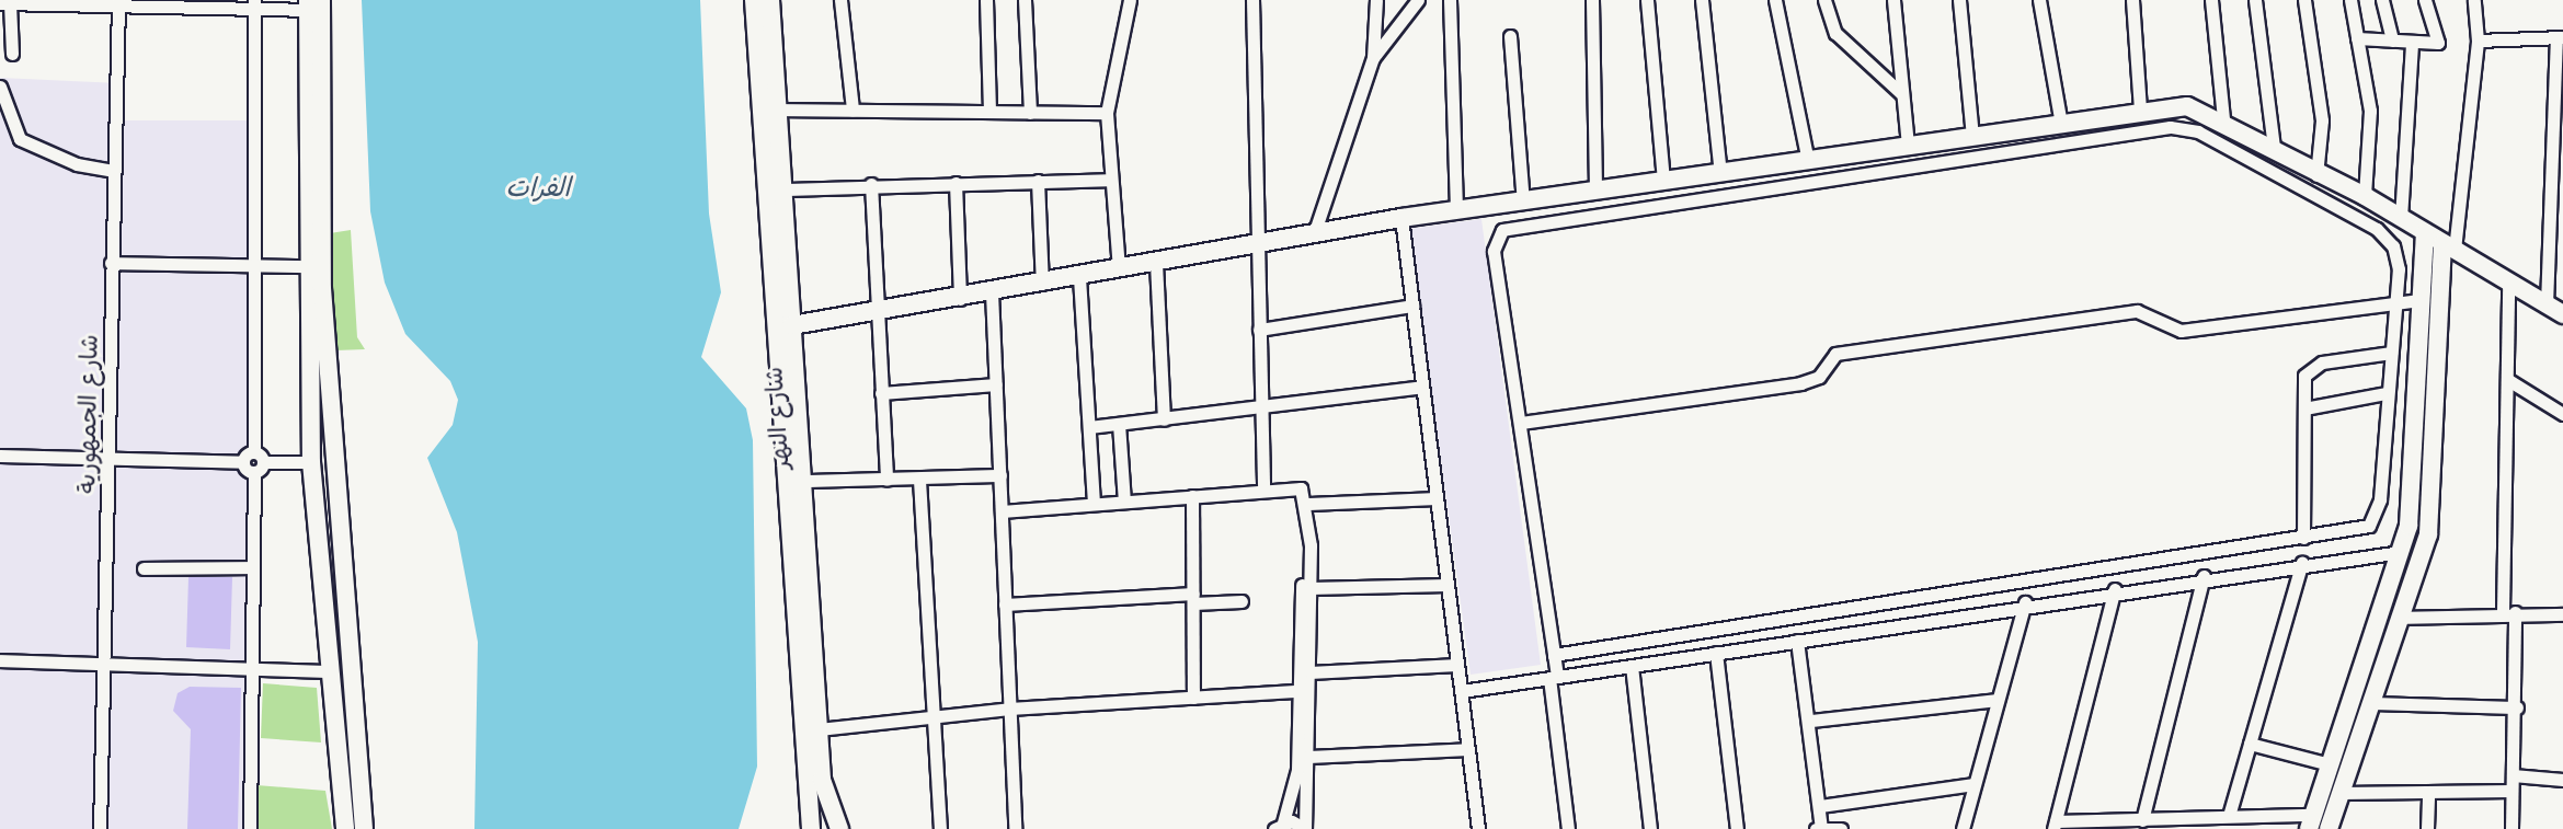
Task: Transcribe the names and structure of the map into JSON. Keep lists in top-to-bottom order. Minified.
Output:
{"streets":{"main road":["شارع النهر"],"street":["شارع الجمهورية"]},"water":["الفرات"]}
